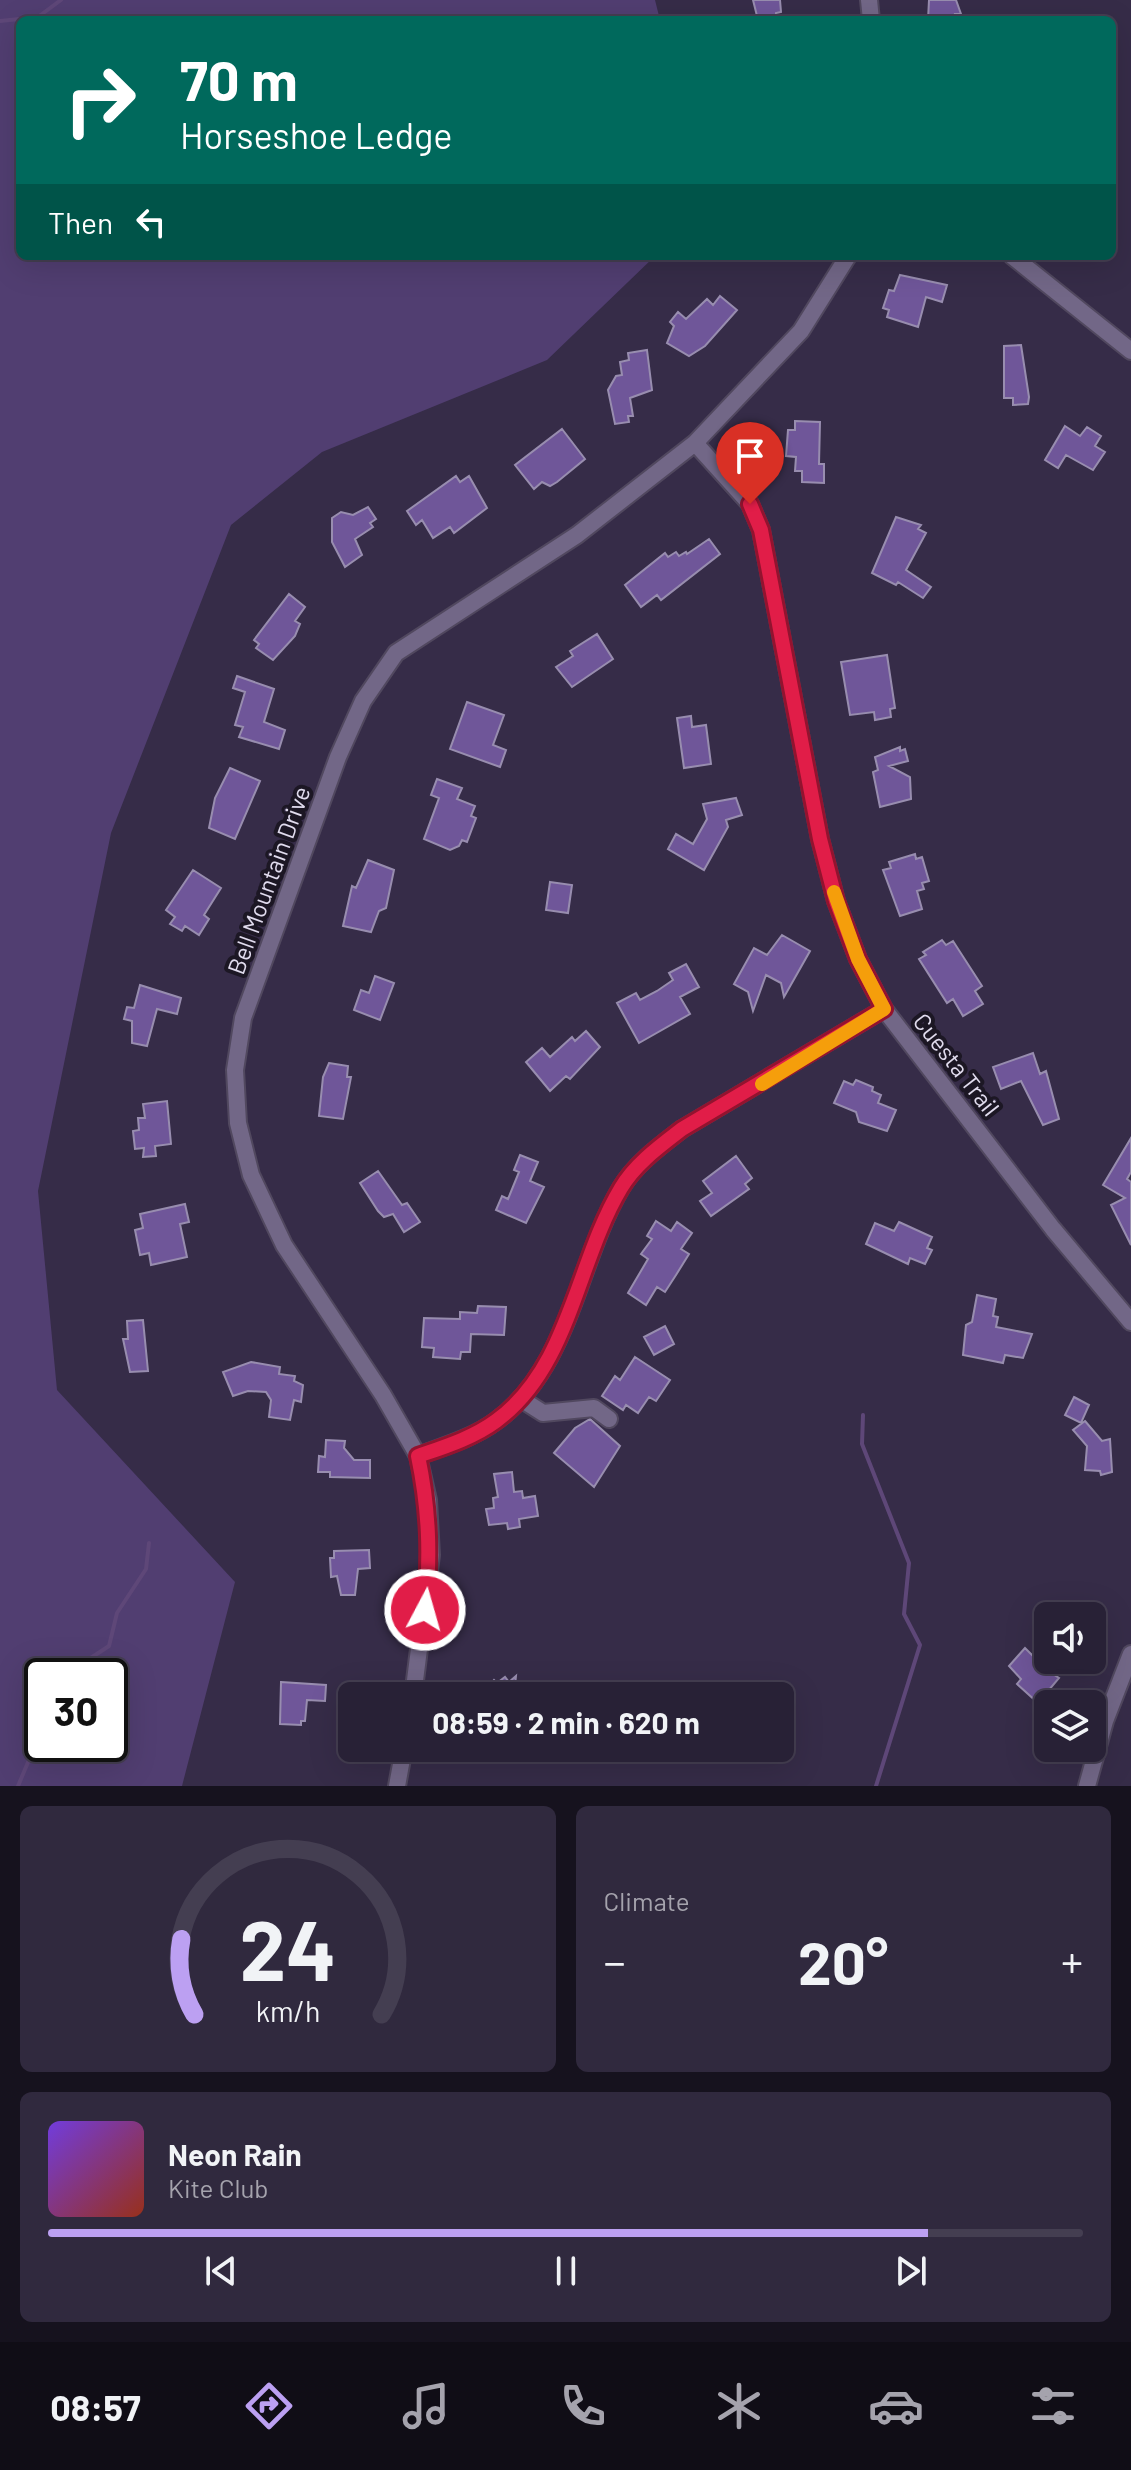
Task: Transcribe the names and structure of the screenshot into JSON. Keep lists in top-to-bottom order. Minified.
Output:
{"streets":{"street":["Bell Mountain Drive","Cuesta Trail"]},"crossings":[["Bell Mountain Drive","Cuesta Trail"]],"page":{"turn":["70 m","Horseshoe Ledge"],"then":"Then","limit":"30","trip":"08:59 · 2 min · 620 m","tile":"Climate","heat":["−","20°","+"],"song":["Neon Rain","Kite Club"],"tabs":"08:57","gauge":["24","km/h"]}}
